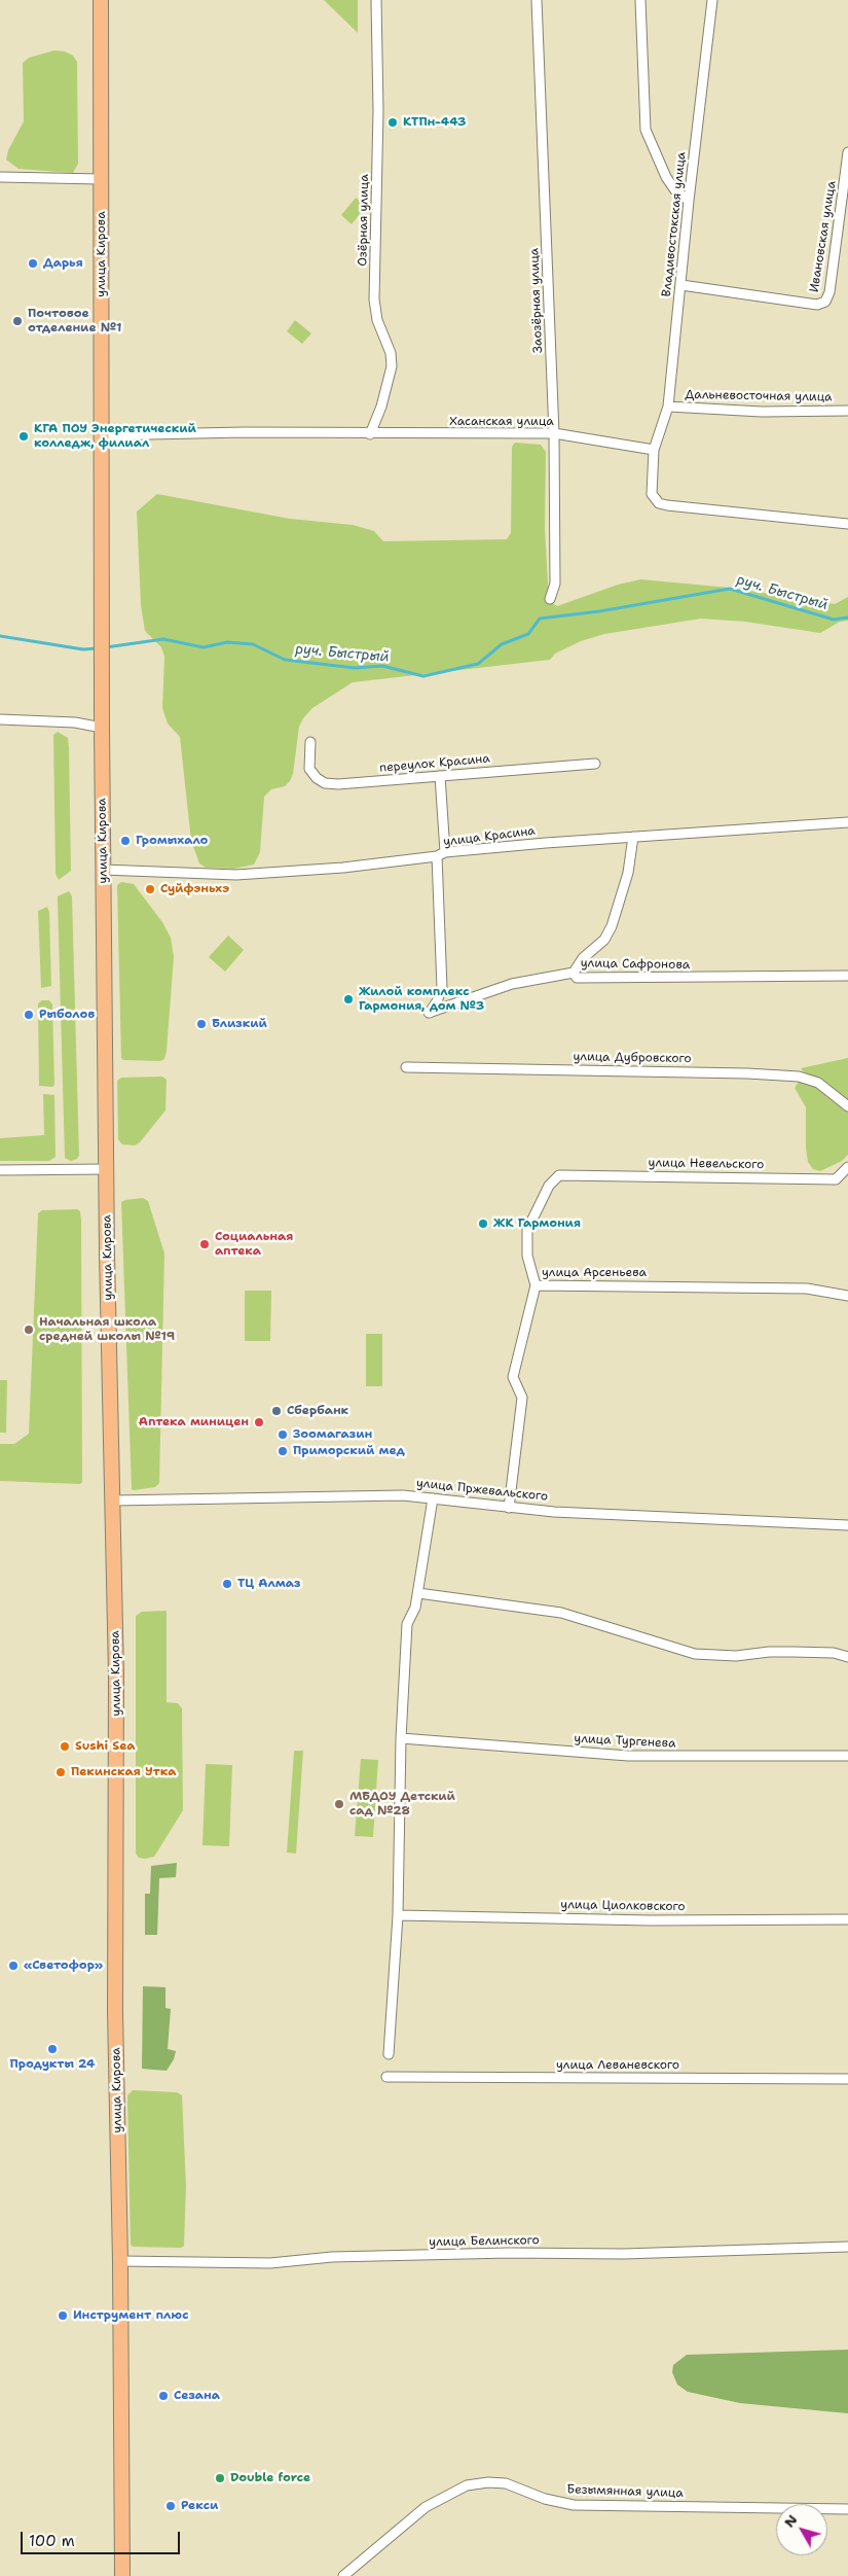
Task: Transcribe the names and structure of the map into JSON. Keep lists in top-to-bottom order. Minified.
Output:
{"streets":{"main road":["улица Кирова"],"street":["Озёрная улица","Владивостокская улица","Ивановская улица","Заозёрная улица","Дальневосточная улица","Хасанская улица","переулок Красина","улица Красина","улица Сафронова","улица Дубровского","улица Невельского","улица Арсеньева","улица Пржевальского","улица Тургенева","улица Циолковского","улица Леваневского","улица Белинского","Безымянная улица"]},"crossings":[["Озёрная улица","Хасанская улица"],["Владивостокская улица","Ивановская улица"],["Владивостокская улица","Дальневосточная улица"],["Владивостокская улица","Хасанская улица"],["улица Кирова","Хасанская улица"],["улица Кирова","улица Красина"],["улица Кирова","улица Пржевальского"],["улица Кирова","улица Белинского"],["Заозёрная улица","Хасанская улица"],["улица Красина","улица Сафронова"],["улица Невельского","улица Арсеньева"],["улица Арсеньева","улица Пржевальского"]],"water":["руч. Быстрый"],"places":["КТПн-443","Дарья","Почтовое отделение №1","КГА ПОУ Энергетический колледж, филиал","Громыхало","Суйфэньхэ","Жилой комплекс Гармония, дом №3","Рыболов","Близкий","ЖК Гармония","Социальная аптека","Начальная школа средней школы №19","Сбербанк","Аптека миницен","Зоомагазин","Приморский мед","ТЦ Алмаз","Sushi Sea","Пекинская Утка","МБДОУ Детский сад №28","«Светофор»","Продукты 24","Инструмент плюс","Сезана","Double force","Рекси"],"scale_bar":"100 m","north":"top left"}
